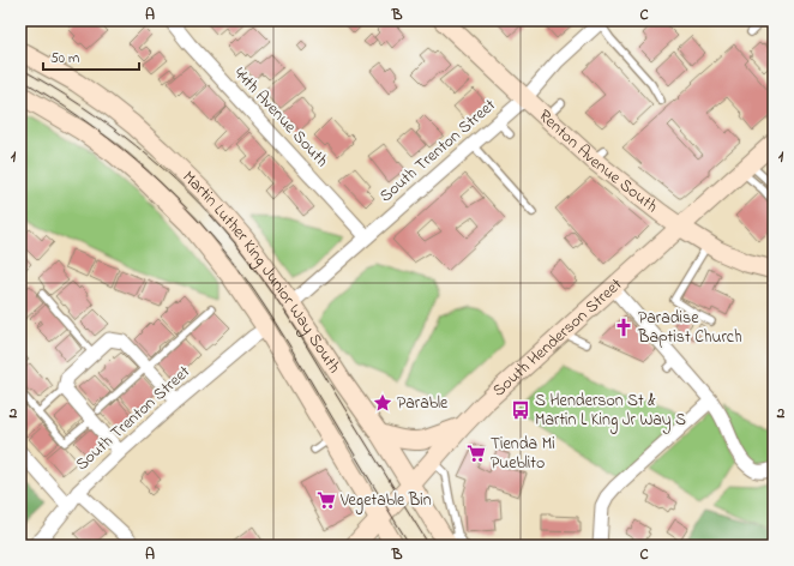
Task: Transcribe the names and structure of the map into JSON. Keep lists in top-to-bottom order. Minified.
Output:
{"streets":{"main road":["Renton Avenue South","Martin Luther King Junior Way South","South Henderson Street"],"street":["44th Avenue South","South Trenton Street"]},"crossings":[["44th Avenue South","South Trenton Street"],["South Trenton Street","Renton Avenue South"],["South Trenton Street","Martin Luther King Junior Way South"],["Renton Avenue South","South Henderson Street"],["Martin Luther King Junior Way South","South Henderson Street"]],"places":{"church":["Paradise Baptist Church"],"place":["Parable"],"bus stop":["S Henderson St & Martin L King Jr Way S"],"supermarket":["Tienda Mi Pueblito","Vegetable Bin"]},"scale_bar":"50 m","grid":{"columns":["A","B","C"],"rows":["1","2"]}}
